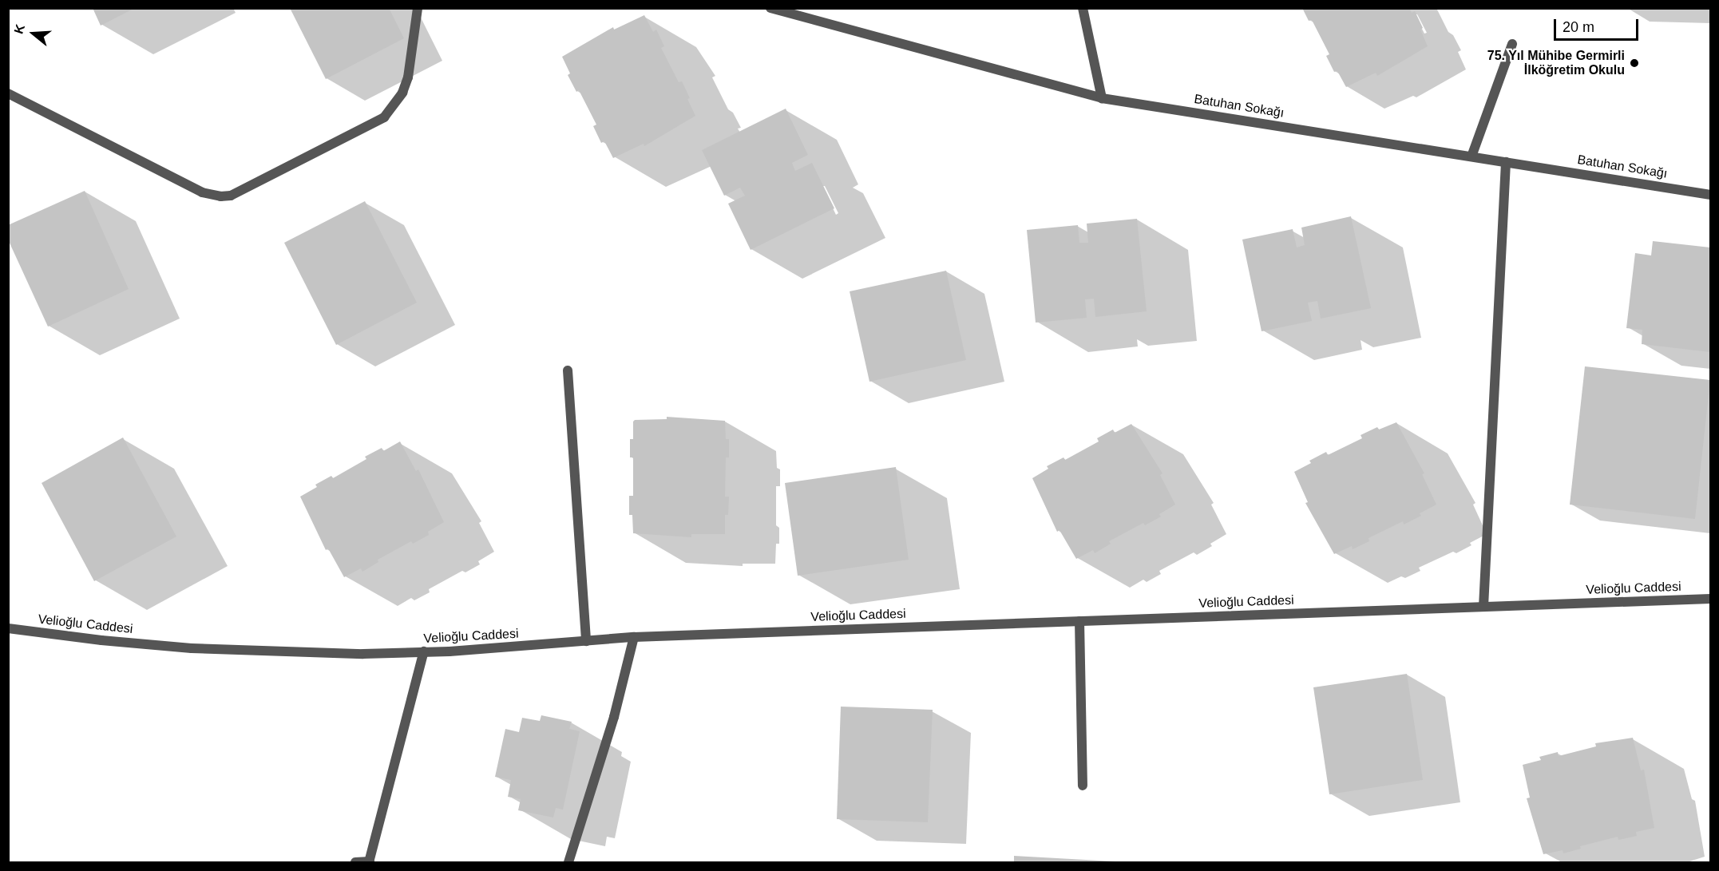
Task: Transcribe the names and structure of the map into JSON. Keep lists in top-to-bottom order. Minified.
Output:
{"streets":{"street":["Batuhan Sokağı","Velioğlu Caddesi"]},"places":["75. Yıl Mühibe Germirli İlköğretim Okulu"],"scale_bar":"20 m","north":"left"}
